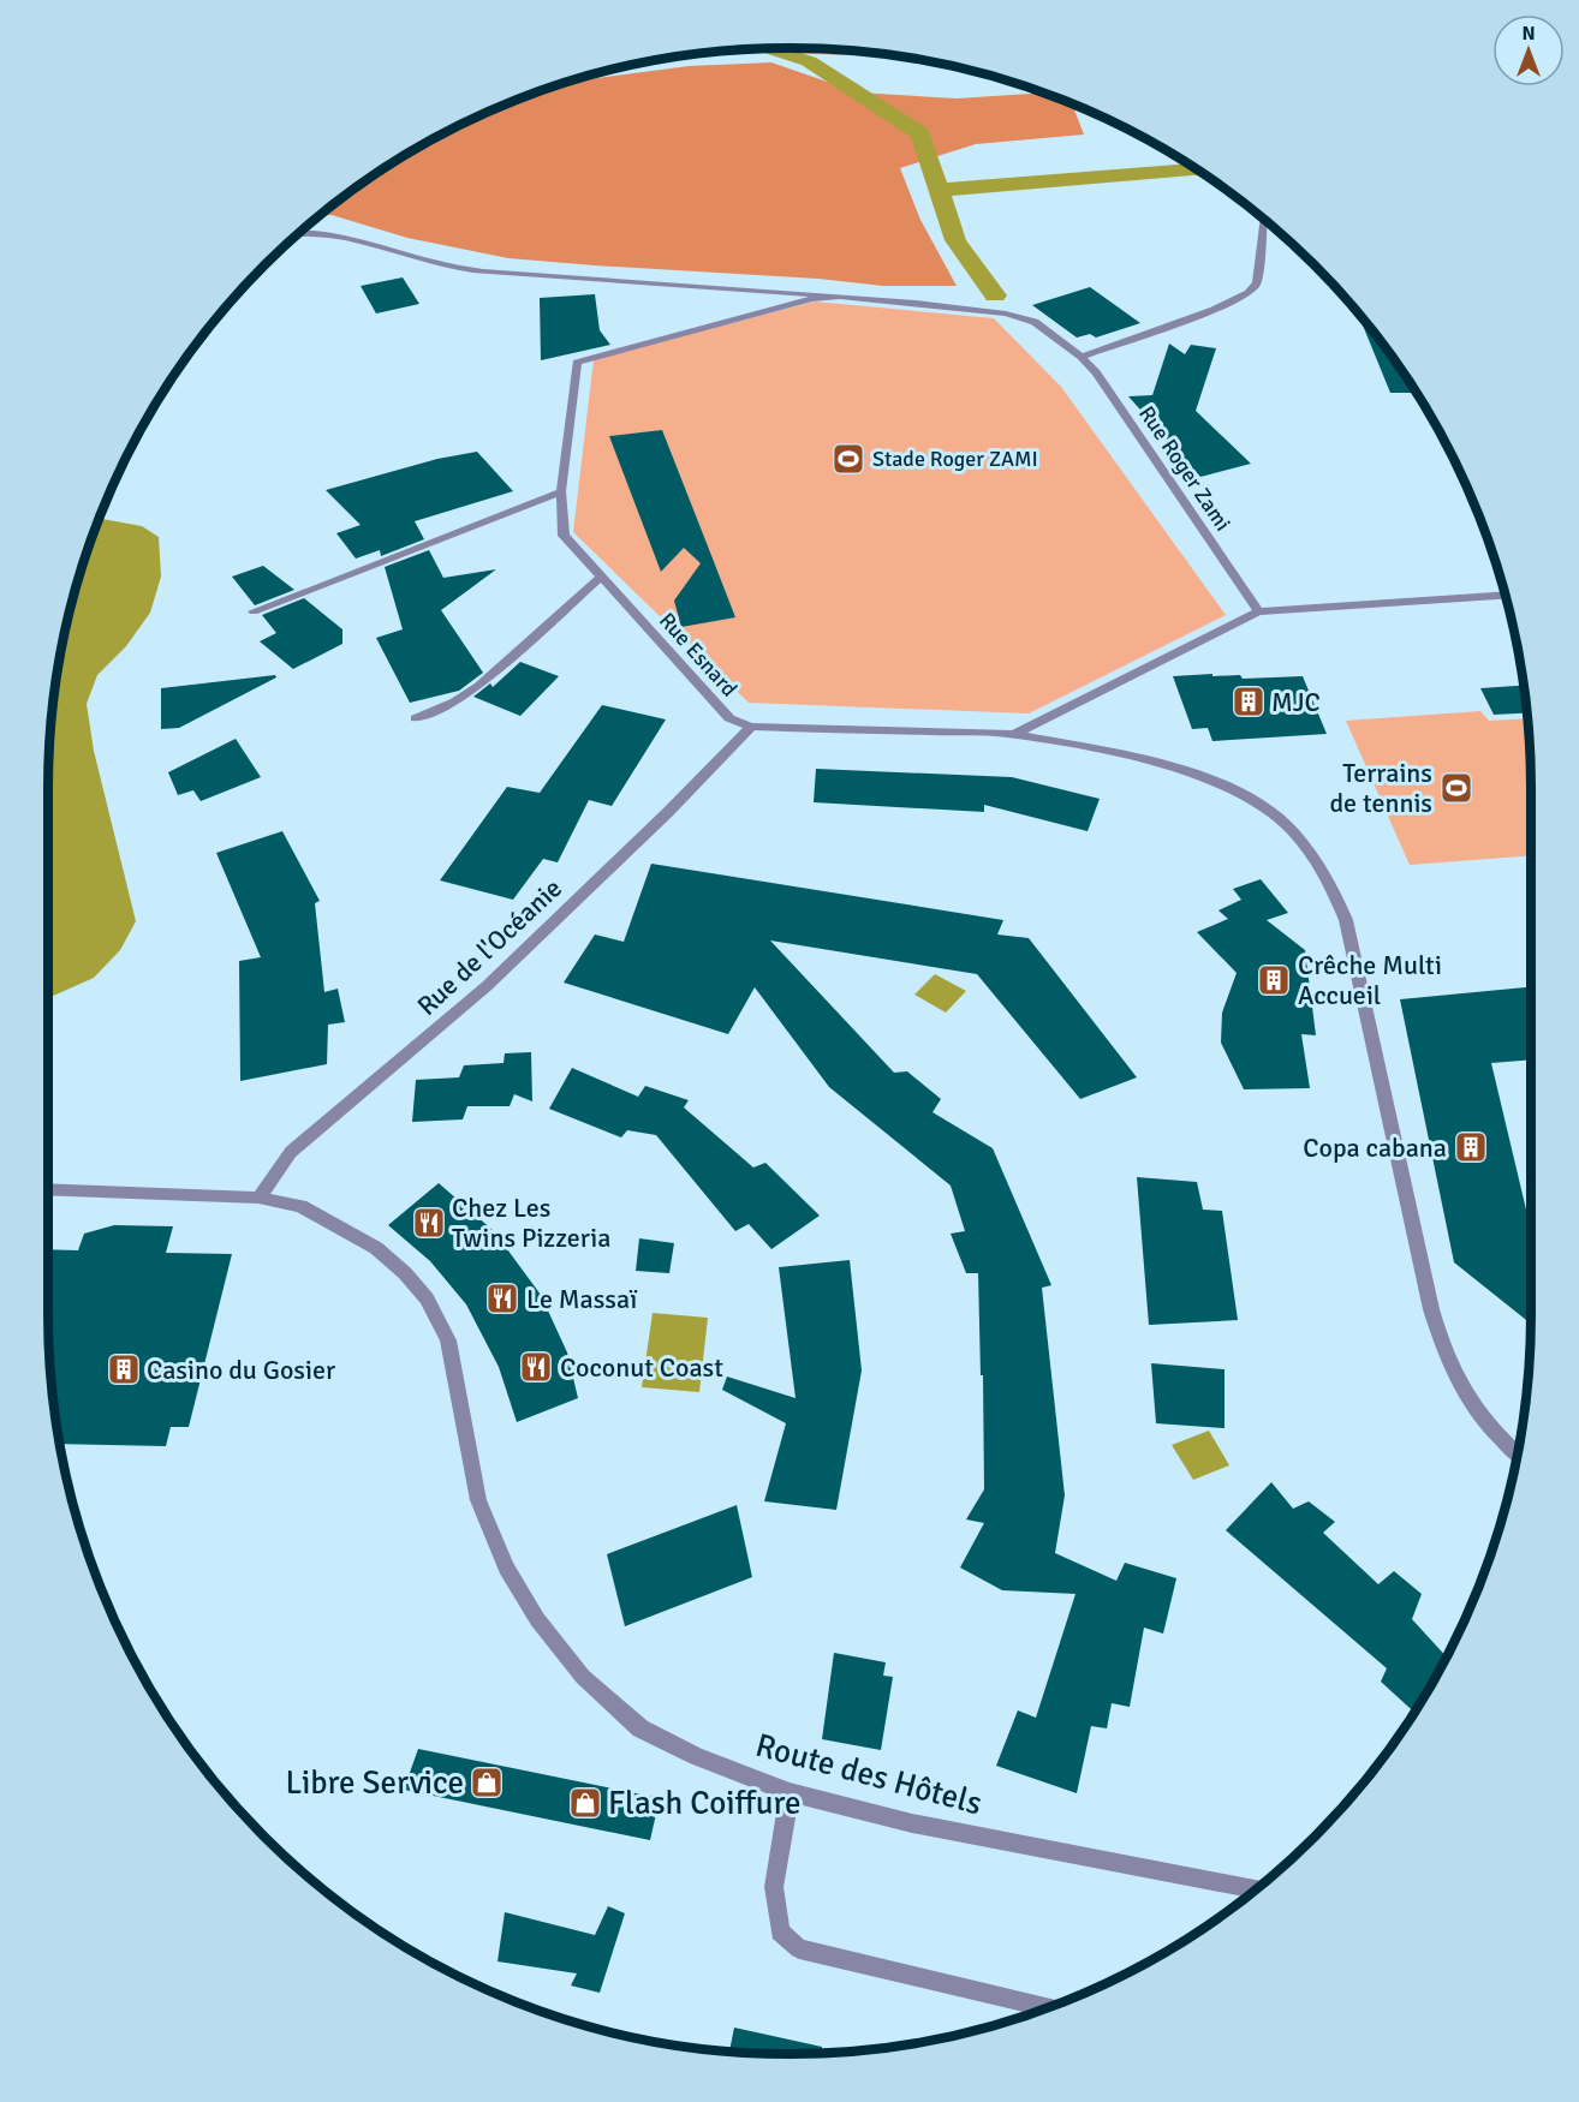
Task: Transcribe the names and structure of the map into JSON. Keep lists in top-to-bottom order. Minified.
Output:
{"streets":{"street":["Rue Roger Zami","Rue Esnard","Rue de l'Océanie","Route des Hôtels"]},"crossings":[["Rue Roger Zami","Rue Esnard"],["Rue Esnard","Rue de l'Océanie"],["Rue de l'Océanie","Route des Hôtels"]],"places":{"sports":["Stade Roger ZAMI","Terrains de tennis"],"building":["MJC","Crêche Multi Accueil","Copa cabana","Casino du Gosier"],"restaurant":["Chez Les Twins Pizzeria","Le Massaï","Coconut Coast"],"shop":["Libre Service","Flash Coiffure"]},"north":"top"}
